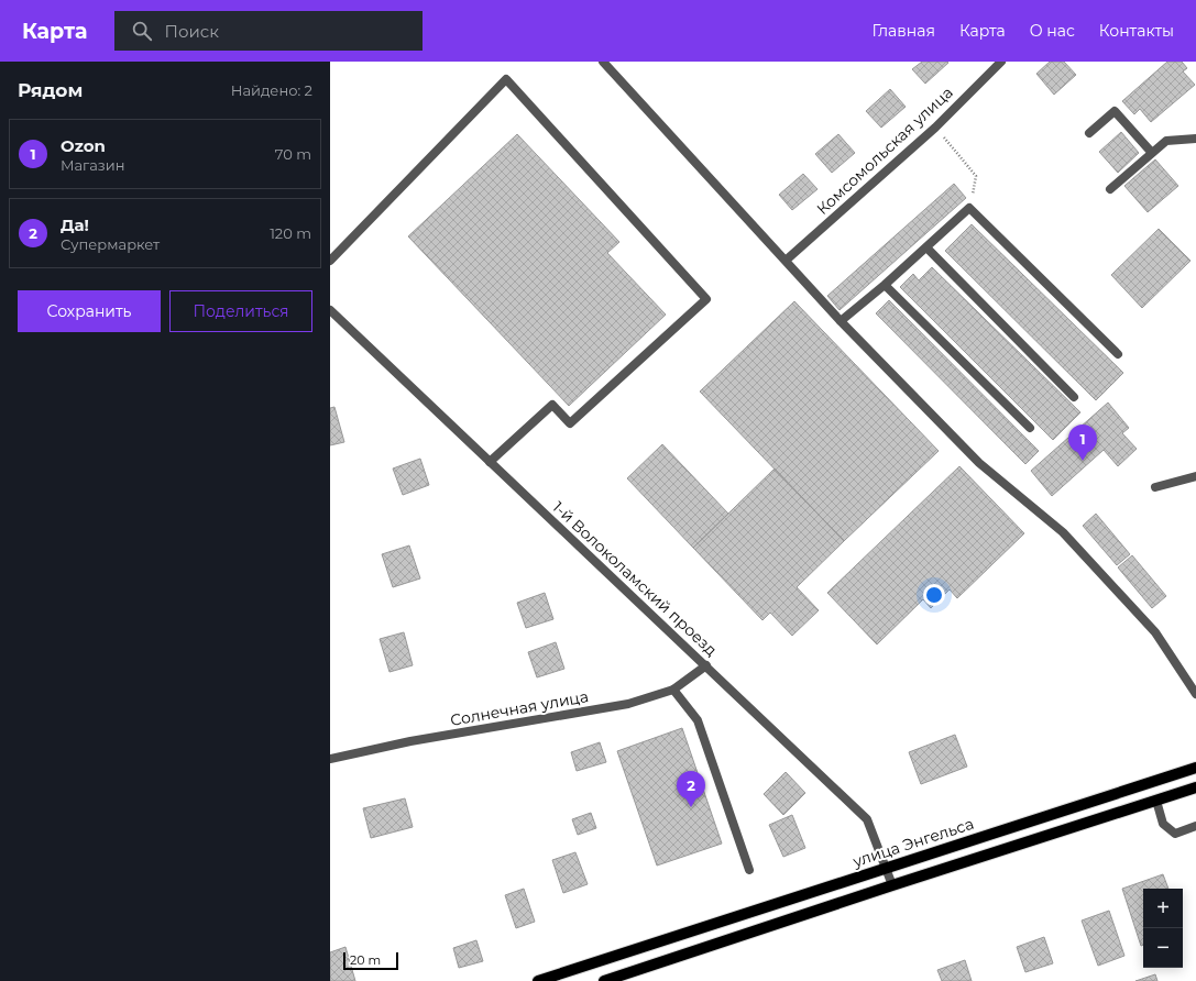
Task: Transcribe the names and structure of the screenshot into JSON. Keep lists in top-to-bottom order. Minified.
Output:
{"streets":{"main road":["улица Энгельса"],"street":["Комсомольская улица","1-й Волоколамский проезд","Солнечная улица"]},"crossings":[["1-й Волоколамский проезд","Солнечная улица"],["1-й Волоколамский проезд","улица Энгельса"]],"scale_bar":"20 m","page":{"header":"Карта","search":"Поиск","nav":["Главная","Карта","О нас","Контакты"],"heading":["Рядом","Найдено: 2"],"list":[{"mark":"1","name":"Ozon","note":"Магазин","value":"70 m"},{"mark":"2","name":"Да!","note":"Супермаркет","value":"120 m"}],"buttons":["Сохранить","Поделиться"],"pins":["1","2"],"map_buttons":["+","−"],"scale":"20 m"}}
